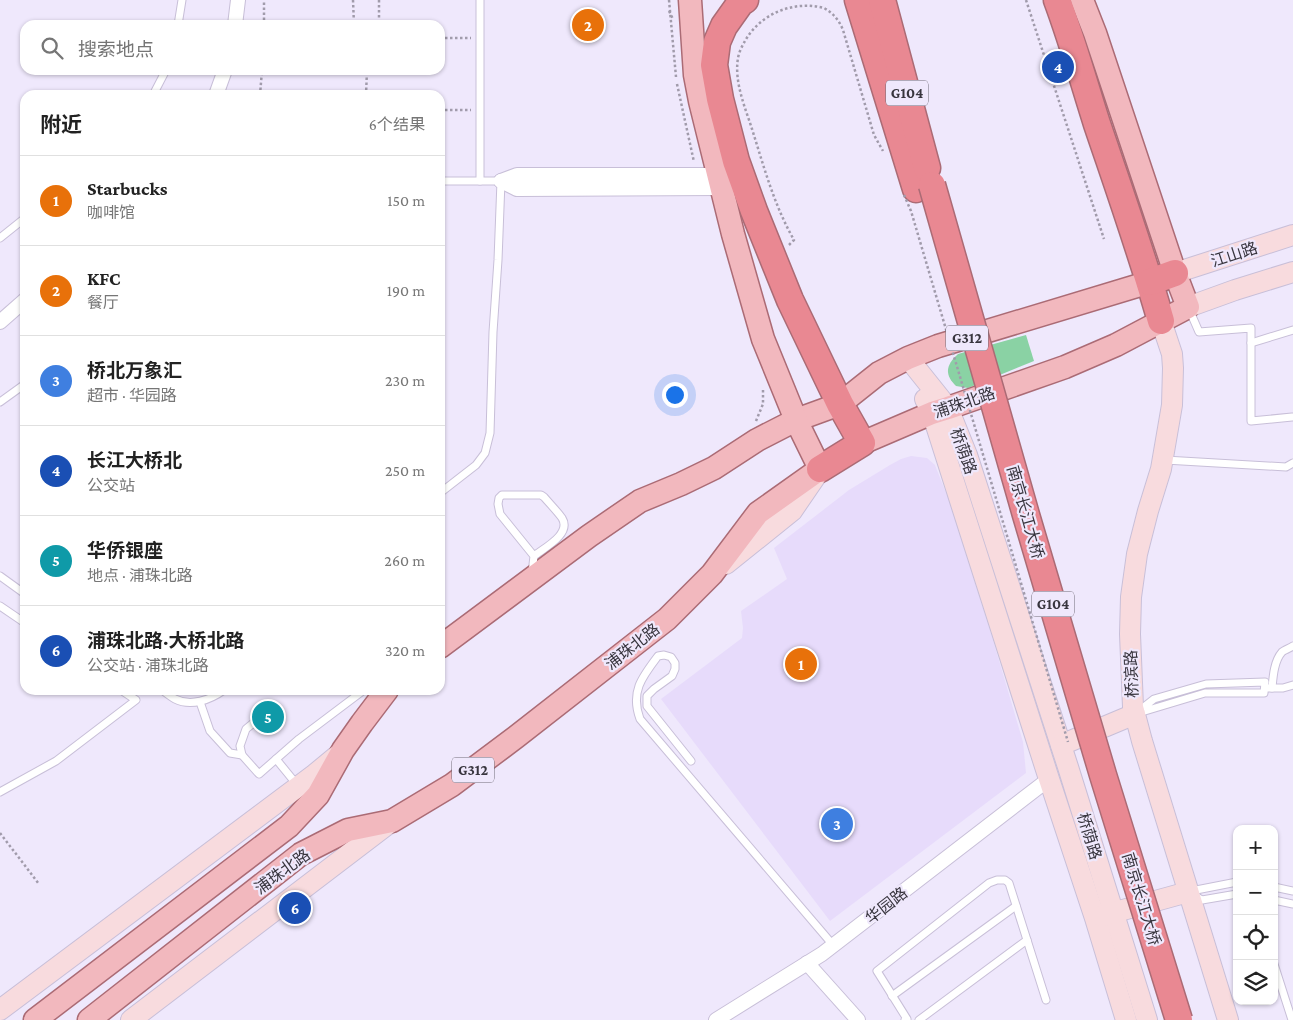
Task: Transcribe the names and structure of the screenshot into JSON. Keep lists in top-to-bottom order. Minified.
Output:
{"streets":{"highway":["G104","G312","浦珠北路","南京长江大桥"],"street":["江山路","桥荫路","桥滨路","华园路"]},"crossings":[["江山路","G312"],["G312","桥荫路"],["浦珠北路","桥荫路"],["浦珠北路","桥滨路"],["桥荫路","华园路"]],"page":{"pins":["2","4","1","5","3","6"],"search":"搜索地点","heading":["附近","6个结果"],"list":[{"mark":"1","name":"Starbucks","note":"咖啡馆","value":"150 m"},{"mark":"2","name":"KFC","note":"餐厅","value":"190 m"},{"mark":"3","name":"桥北万象汇","note":"超市 · 华园路","value":"230 m"},{"mark":"4","name":"长江大桥北","note":"公交站","value":"250 m"},{"mark":"5","name":"华侨银座","note":"地点 · 浦珠北路","value":"260 m"},{"mark":"6","name":"浦珠北路·大桥北路","note":"公交站 · 浦珠北路","value":"320 m"}],"map_buttons":["+","−"]}}
